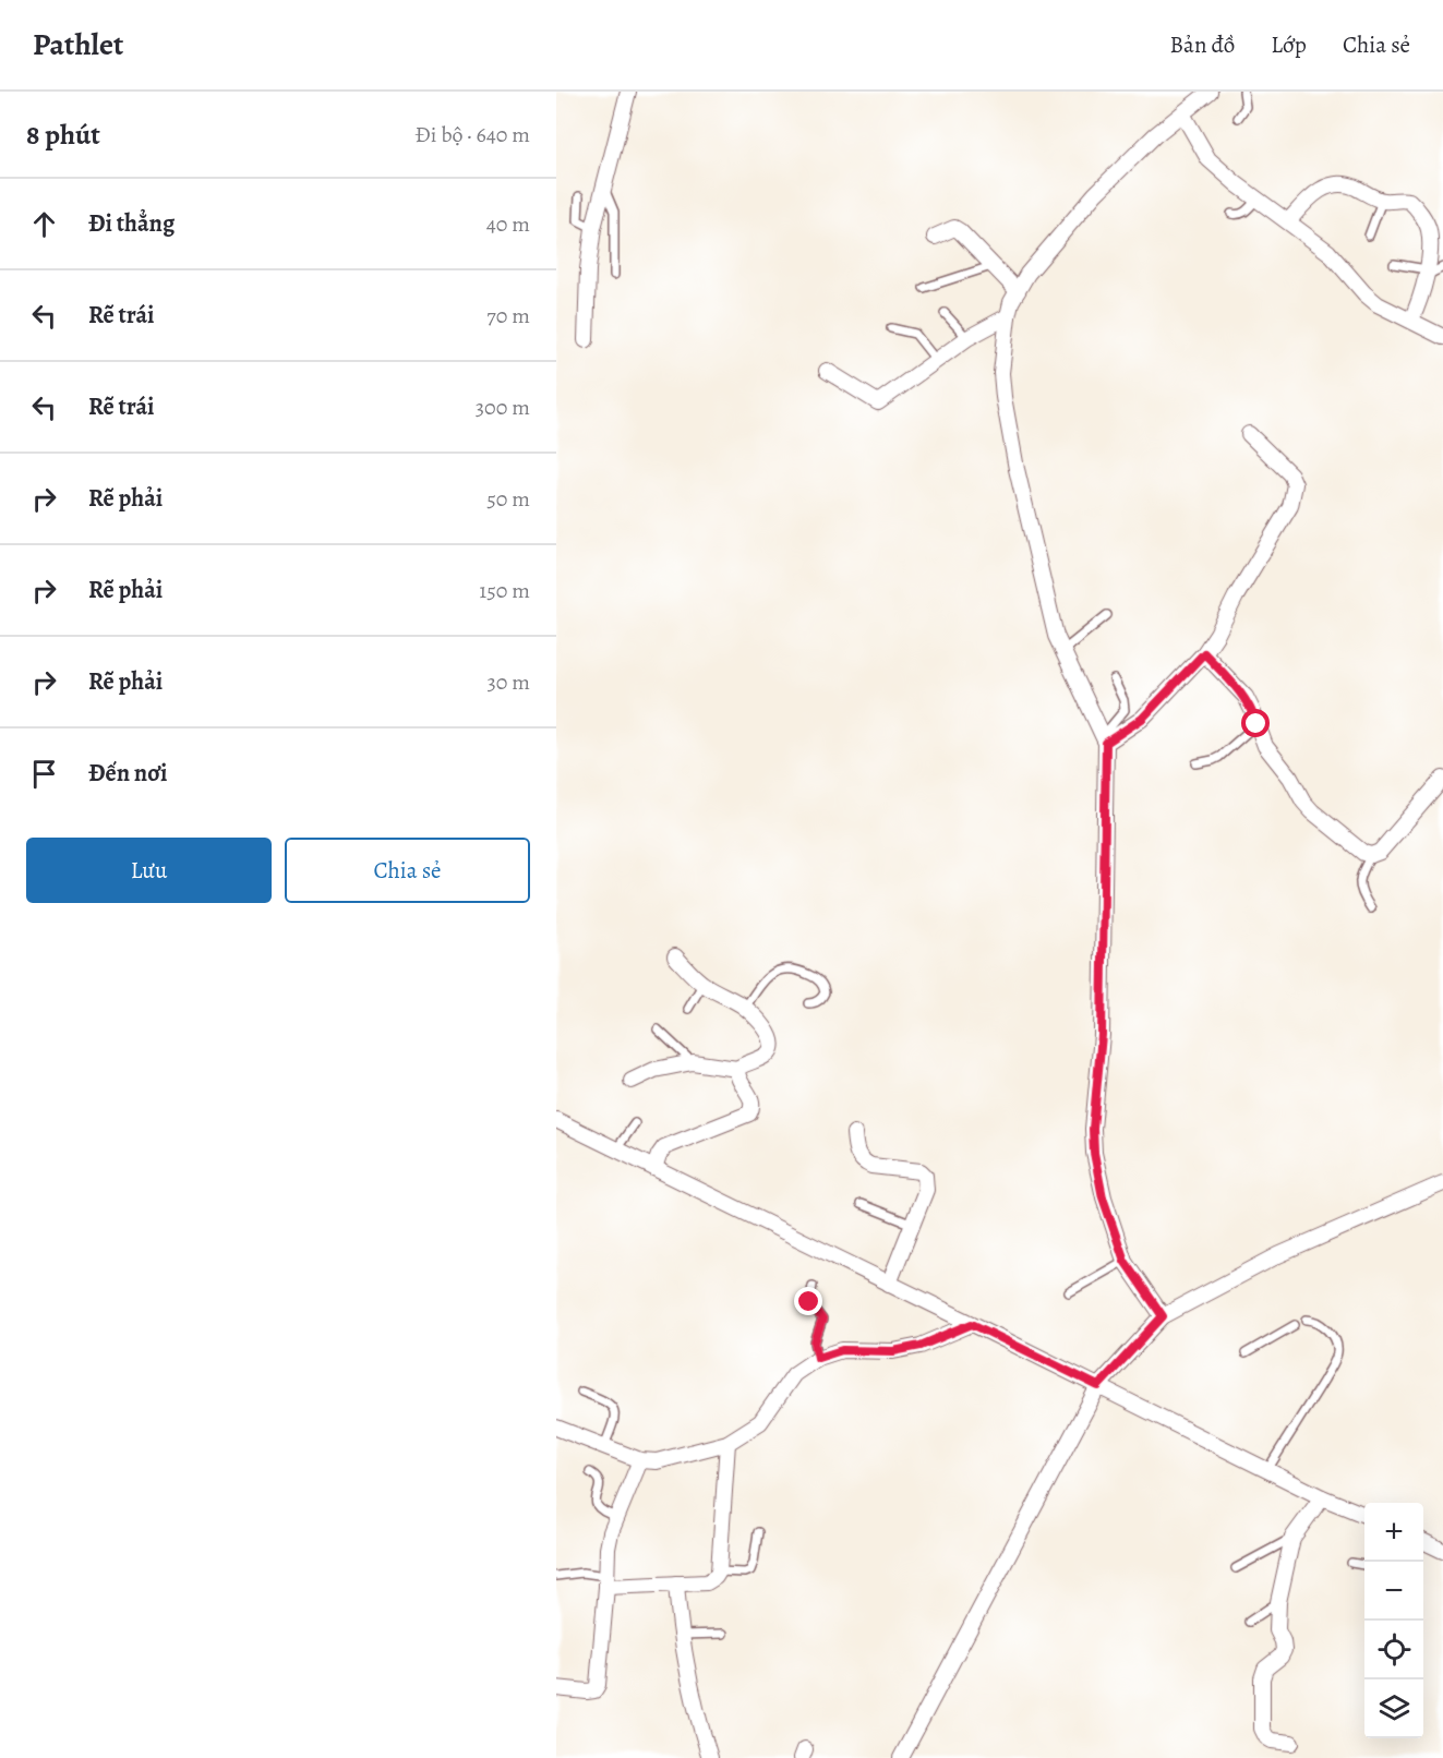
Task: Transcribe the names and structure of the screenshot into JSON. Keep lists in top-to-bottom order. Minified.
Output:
{"page":{"header":"Pathlet","nav":["Bản đồ","Lớp","Chia sẻ"],"heading":["8 phút","Đi bộ · 640 m"],"list":[["Đi thẳng","40 m"],["Rẽ trái","70 m"],["Rẽ trái","300 m"],["Rẽ phải","50 m"],["Rẽ phải","150 m"],["Rẽ phải","30 m"],"Đến nơi"],"buttons":["Lưu","Chia sẻ"],"map_buttons":["+","−"]}}
